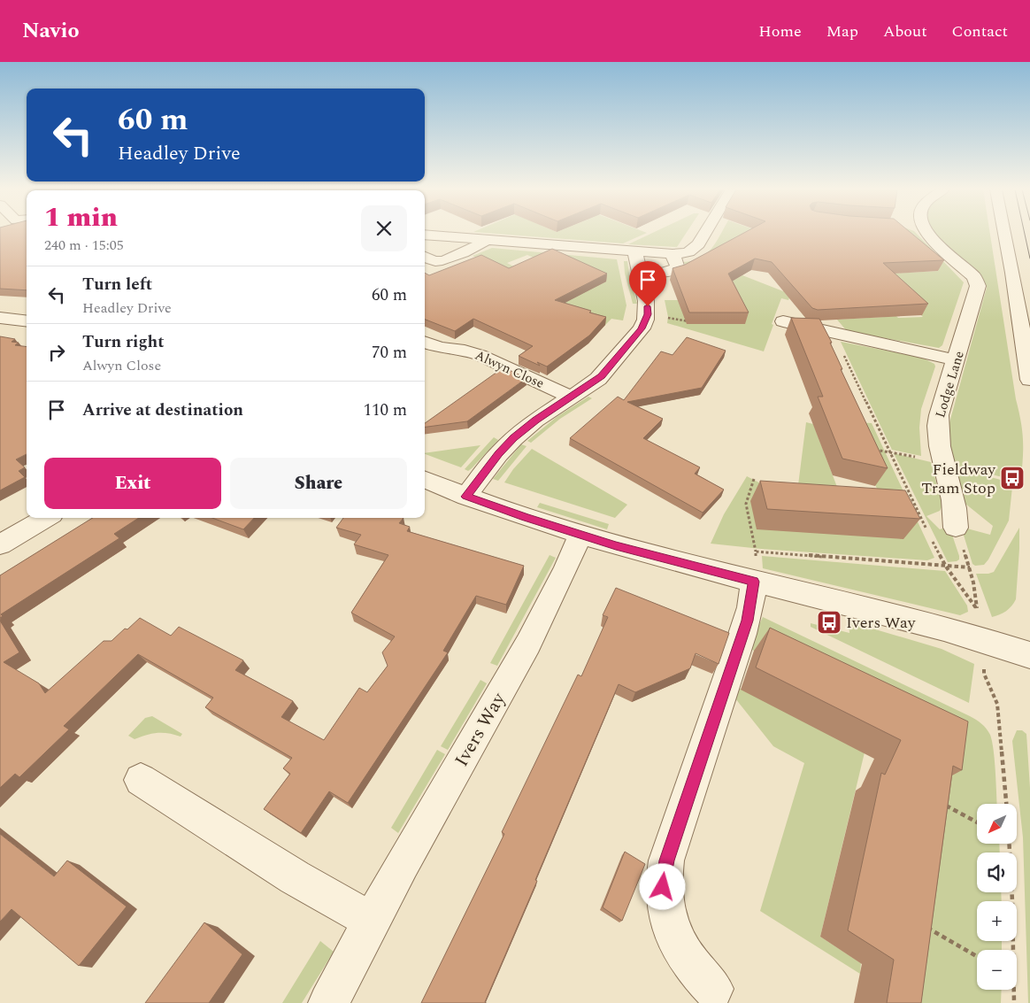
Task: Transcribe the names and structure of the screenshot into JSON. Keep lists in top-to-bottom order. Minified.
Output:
{"streets":{"street":["Alwyn Close","Lodge Lane","Ivers Way"]},"places":{"bus stop":["Fieldway Tram Stop","Ivers Way"]},"north":"bottom left","page":{"header":"Navio","nav":["Home","Map","About","Contact"],"turn":["60 m","Headley Drive"],"heading":["1 min","240 m · 15:05"],"list":[{"name":"Turn left","note":"Headley Drive","value":"60 m"},{"name":"Turn right","note":"Alwyn Close","value":"70 m"},{"name":"Arrive at destination","value":"110 m"}],"buttons":["Exit","Share"],"map_buttons":["+","−"]}}
